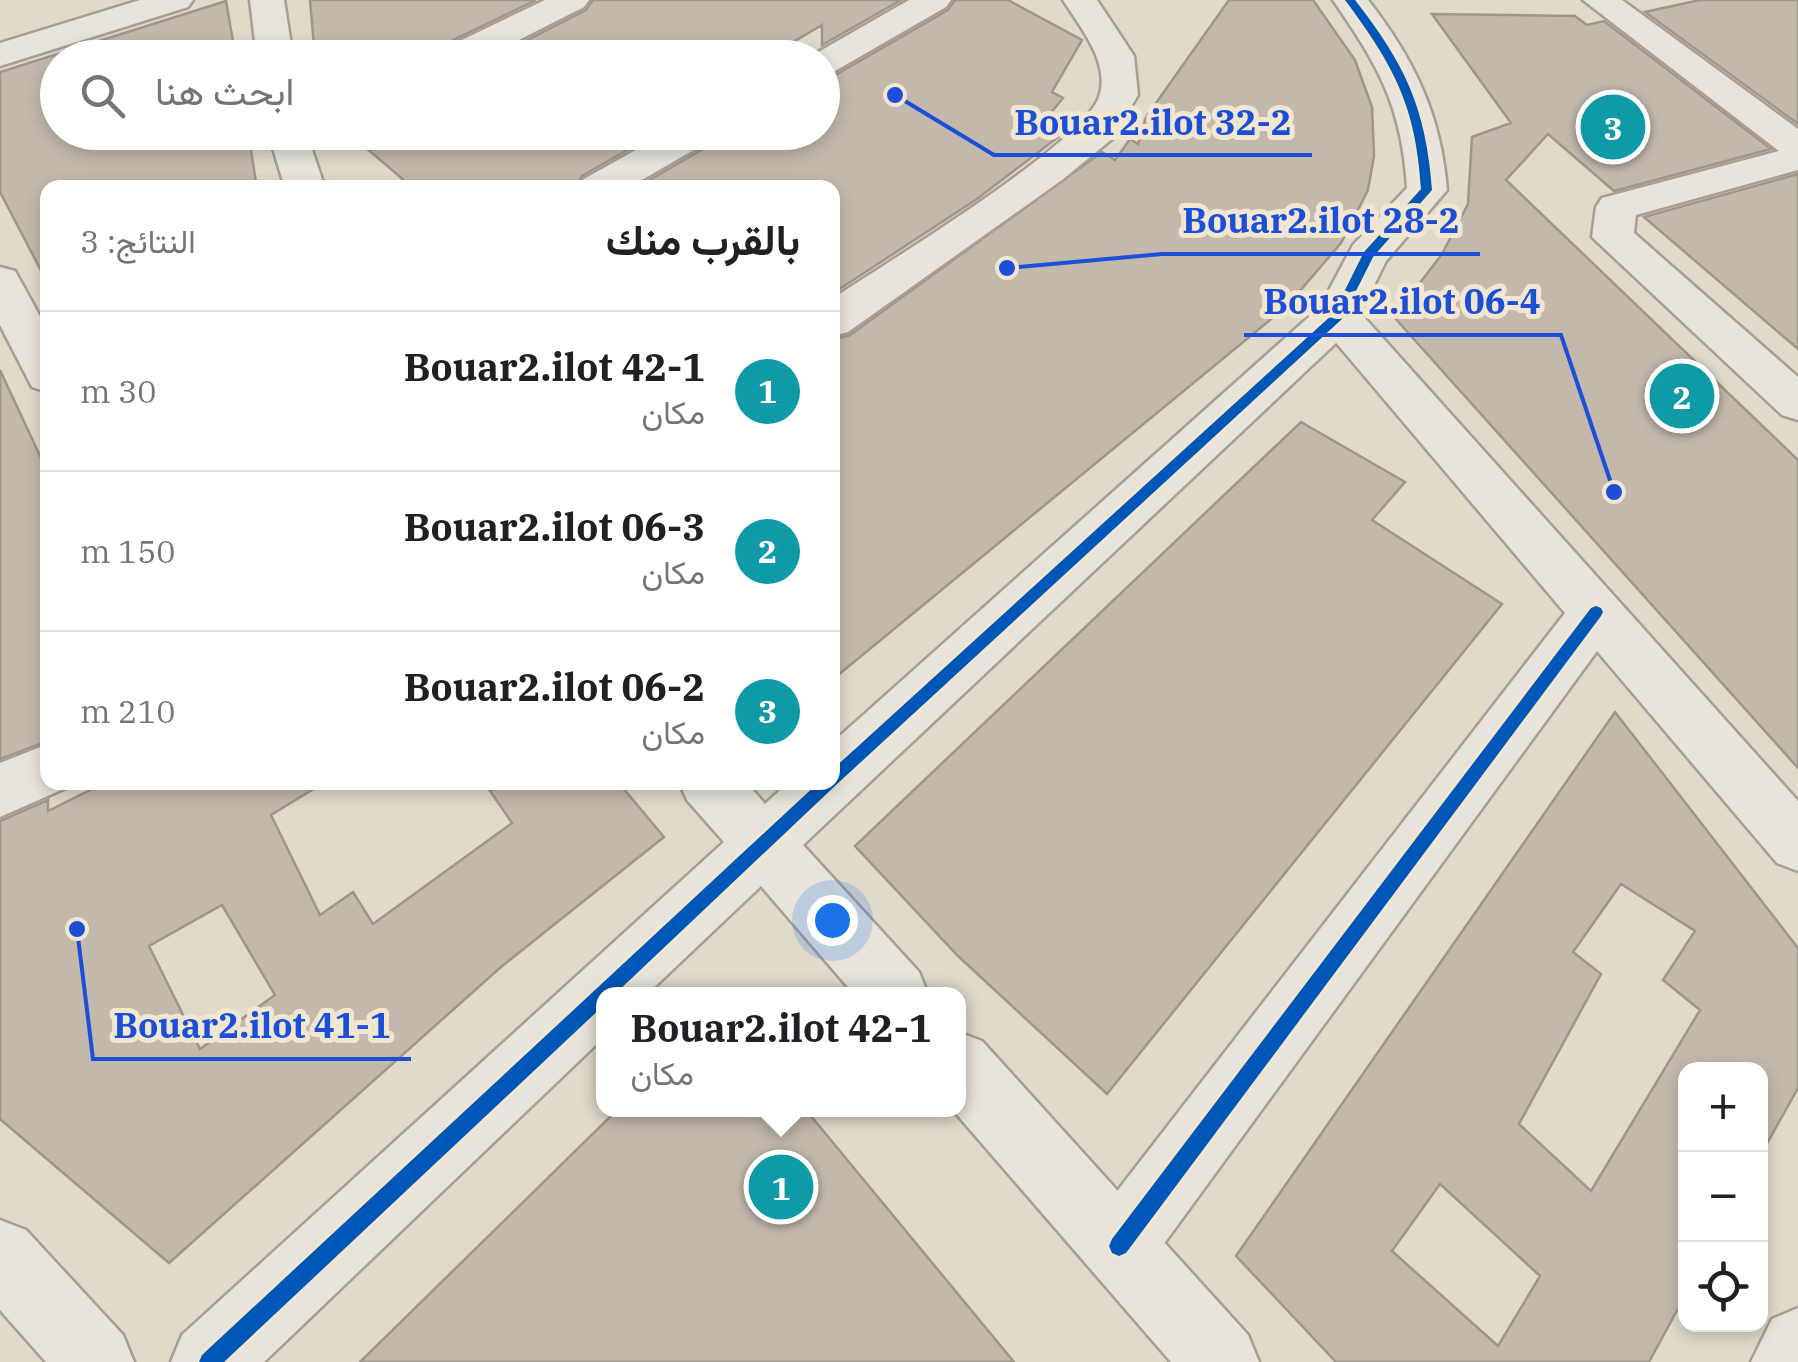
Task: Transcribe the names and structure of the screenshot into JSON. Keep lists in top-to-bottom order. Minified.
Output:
{"places":["Bouar2.ilot 32-2","Bouar2.ilot 28-2","Bouar2.ilot 06-4","Bouar2.ilot 41-1"],"page":{"search":"ابحث هنا","pins":["3","2","1"],"heading":["بالقرب منك","النتائج: 3"],"list":[{"mark":"1","name":"Bouar2.ilot 42-1","note":"مكان","value":"30 m"},{"mark":"2","name":"Bouar2.ilot 06-3","note":"مكان","value":"150 m"},{"mark":"3","name":"Bouar2.ilot 06-2","note":"مكان","value":"210 m"}],"popup":["Bouar2.ilot 42-1","مكان"],"map_buttons":["+","−"]}}
